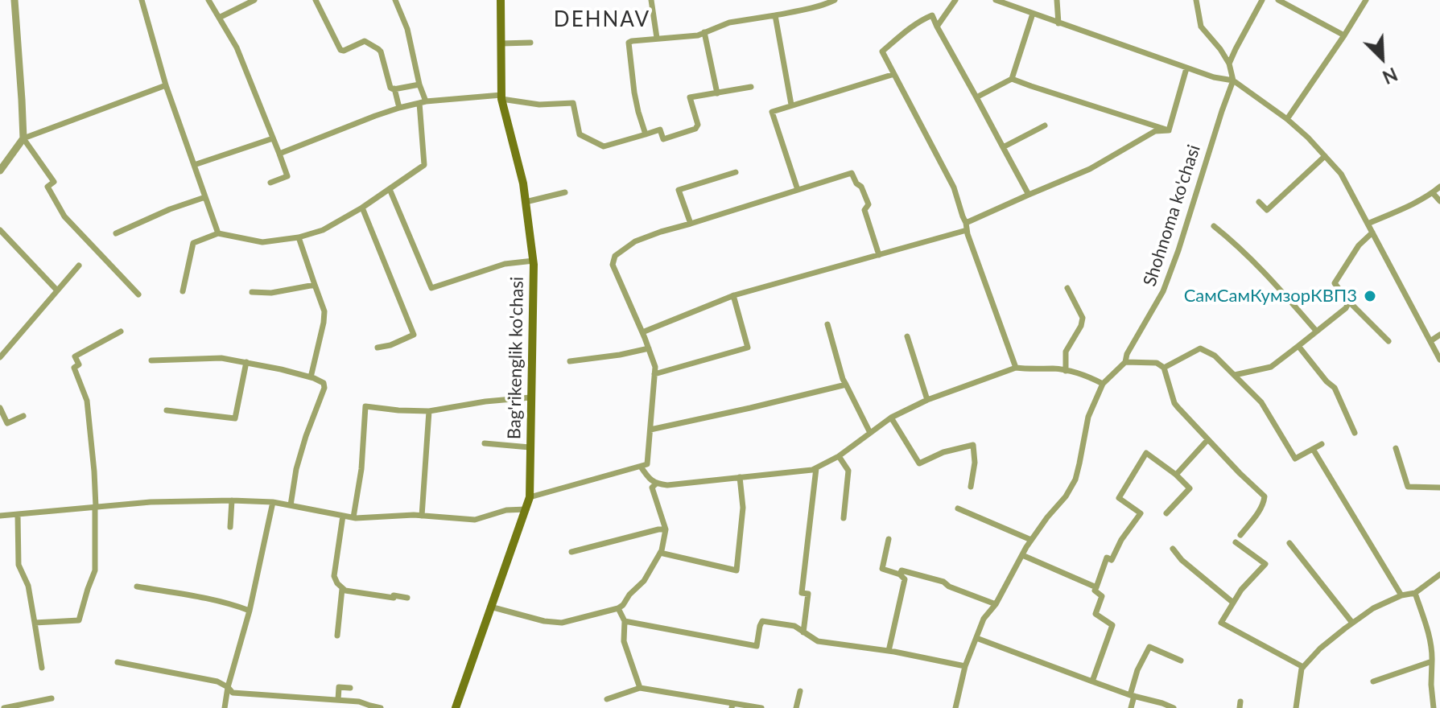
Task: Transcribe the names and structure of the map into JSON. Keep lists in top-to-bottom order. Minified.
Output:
{"streets":{"main road":["Bag'rikenglik ko'chasi"],"street":["Shohnoma ko'chasi"]},"districts":["DEHNAV"],"places":["СамСамКумзорКВП3"],"north":"bottom right"}
